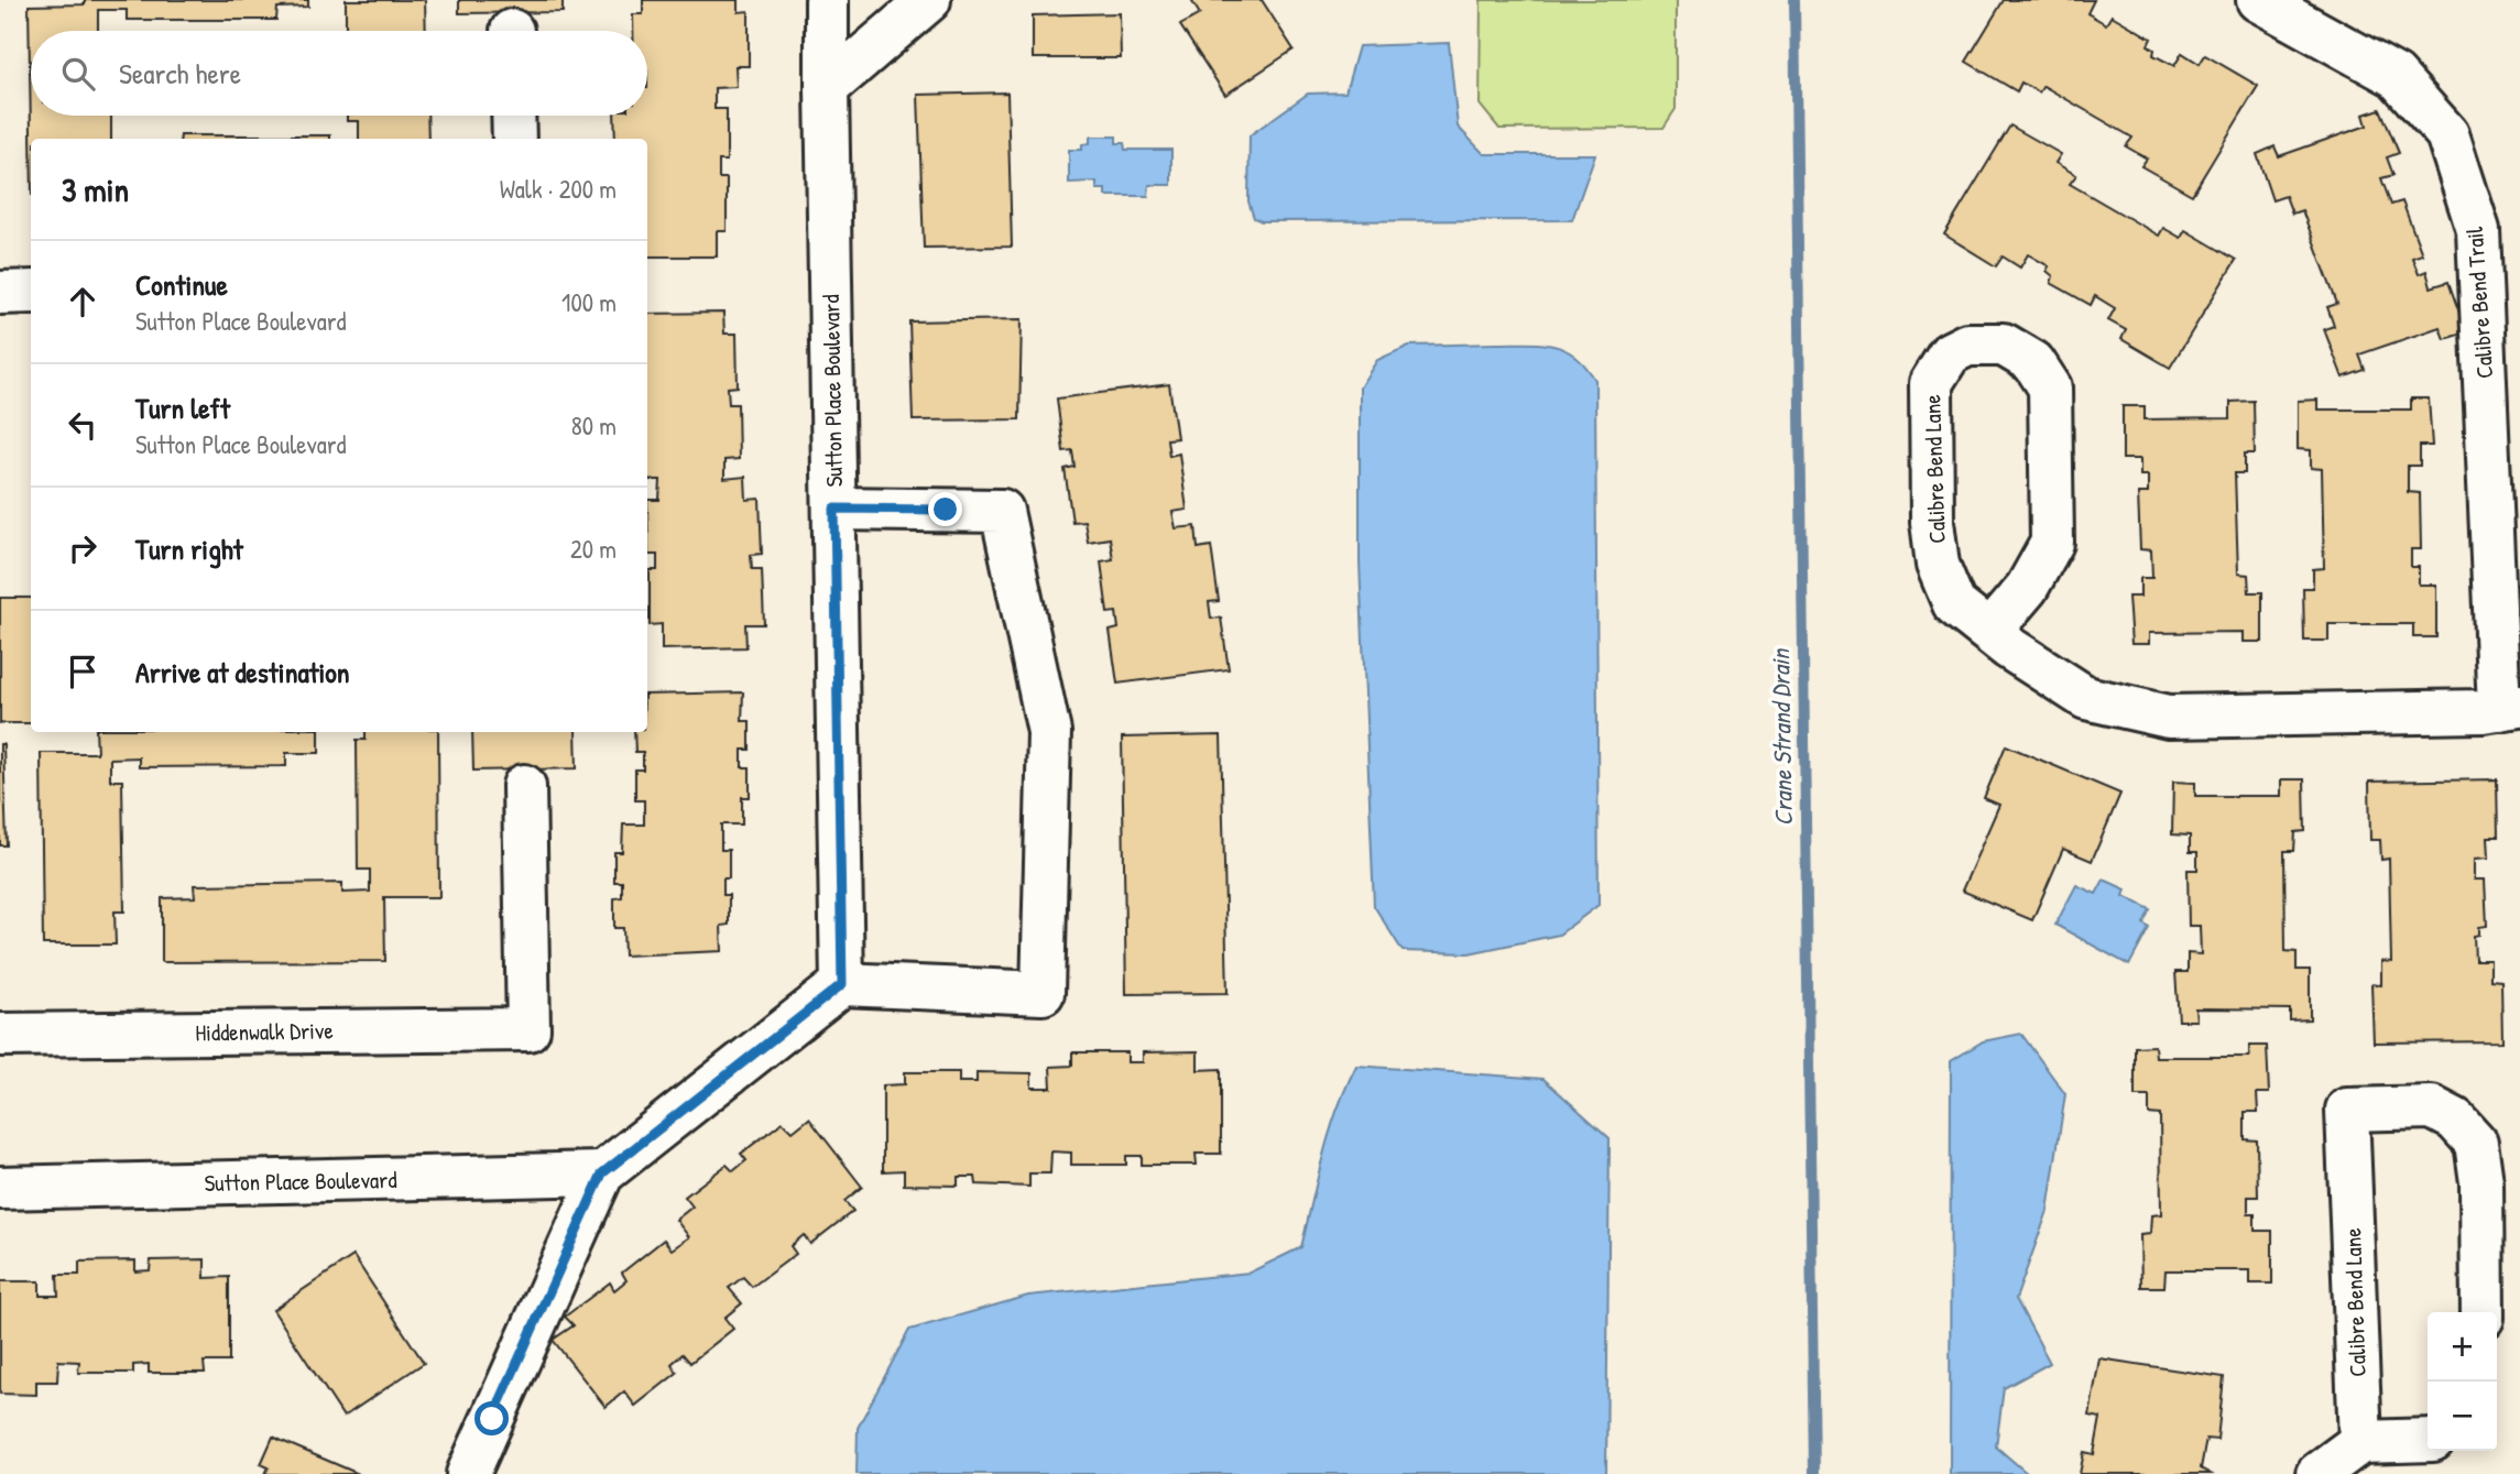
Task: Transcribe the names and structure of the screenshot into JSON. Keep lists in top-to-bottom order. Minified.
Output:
{"streets":{"lane":["Calibre Bend Trail","Sutton Place Boulevard","Calibre Bend Lane","Hiddenwalk Drive"]},"crossings":[["Calibre Bend Trail","Calibre Bend Lane"]],"water":["Crane Strand Drain"],"page":{"search":"Search here","heading":["3 min","Walk · 200 m"],"list":[["Continue","Sutton Place Boulevard","100 m"],["Turn left","Sutton Place Boulevard","80 m"],["Turn right","20 m"],"Arrive at destination"],"map_buttons":["+","−"]}}
